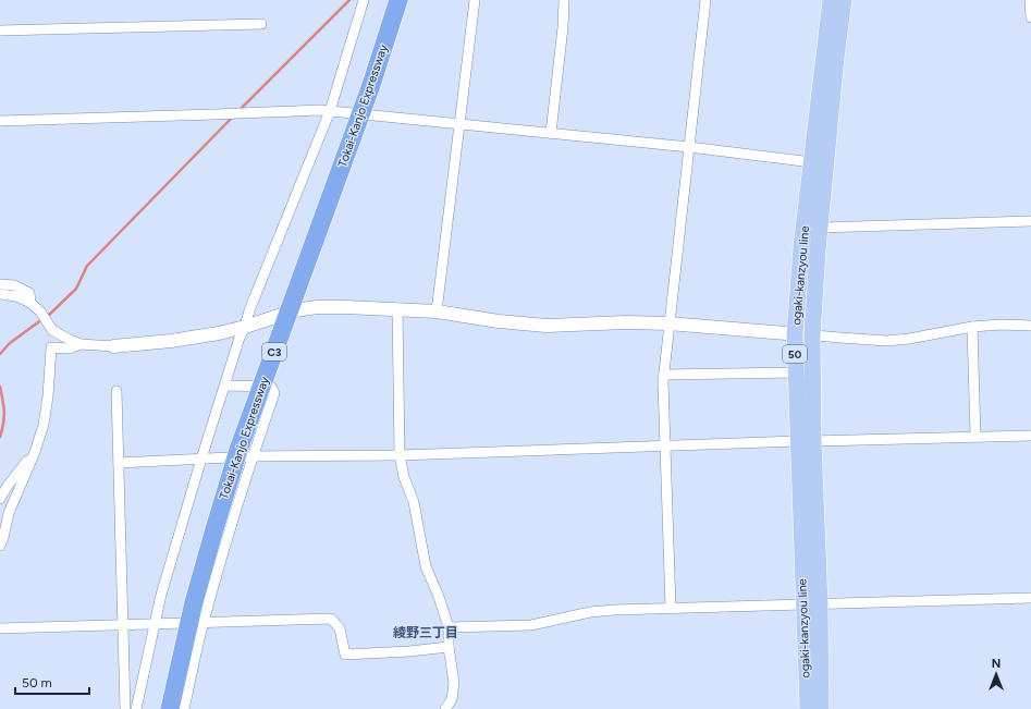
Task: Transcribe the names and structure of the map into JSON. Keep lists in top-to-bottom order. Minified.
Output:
{"streets":{"highway":["Tokai-Kanjo Expressway","C3"],"main road":["ogaki-kanzyou line","50"]},"districts":["綾野三丁目"],"scale_bar":"50 m","north":"top"}
